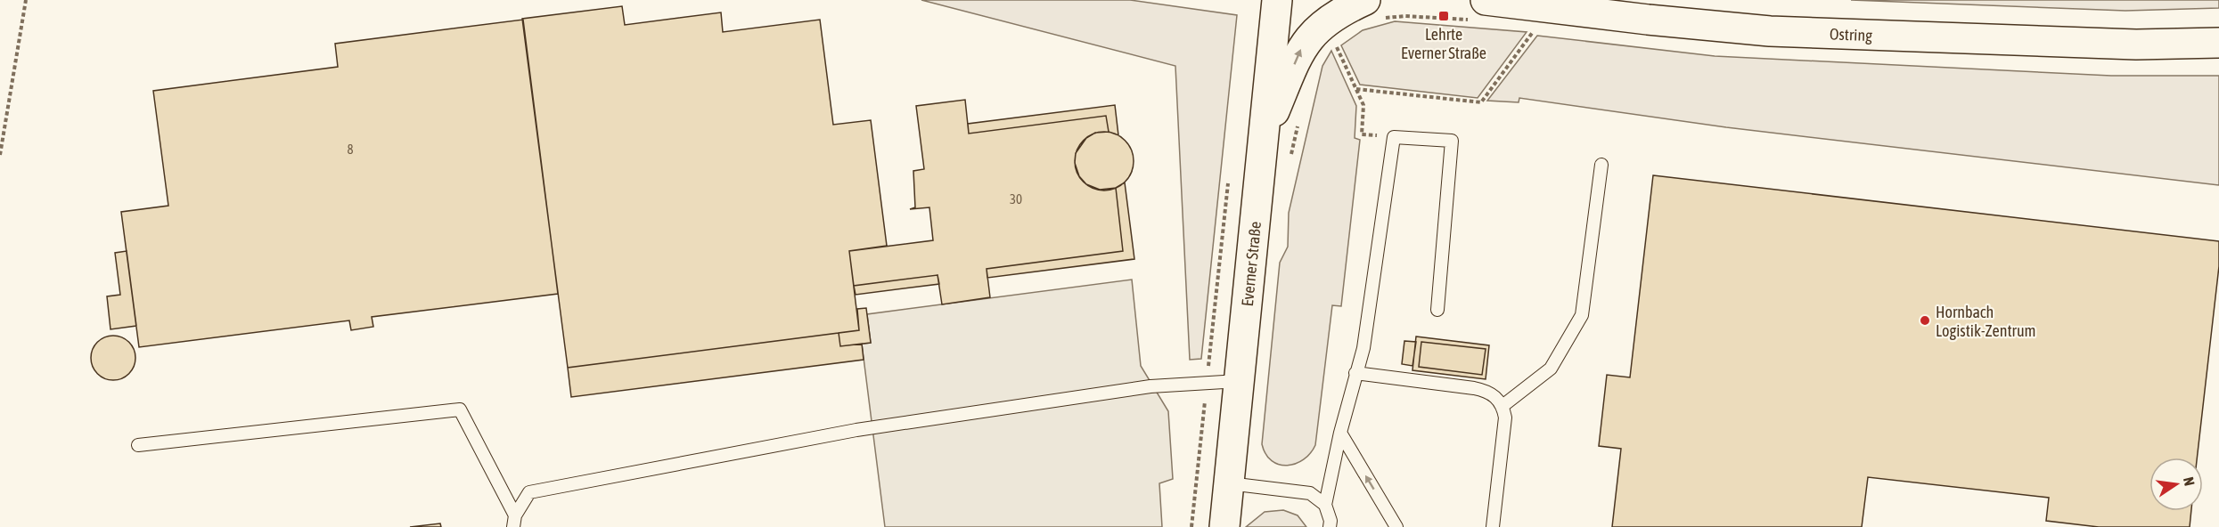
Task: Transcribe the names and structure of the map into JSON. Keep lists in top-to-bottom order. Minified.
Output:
{"streets":{"street":["Ostring","Everner Straße"]},"places":{"transit":["Lehrte Everner Straße"],"other":["Hornbach Logistik-Zentrum"]},"house_numbers":["8","30"],"north":"right"}
